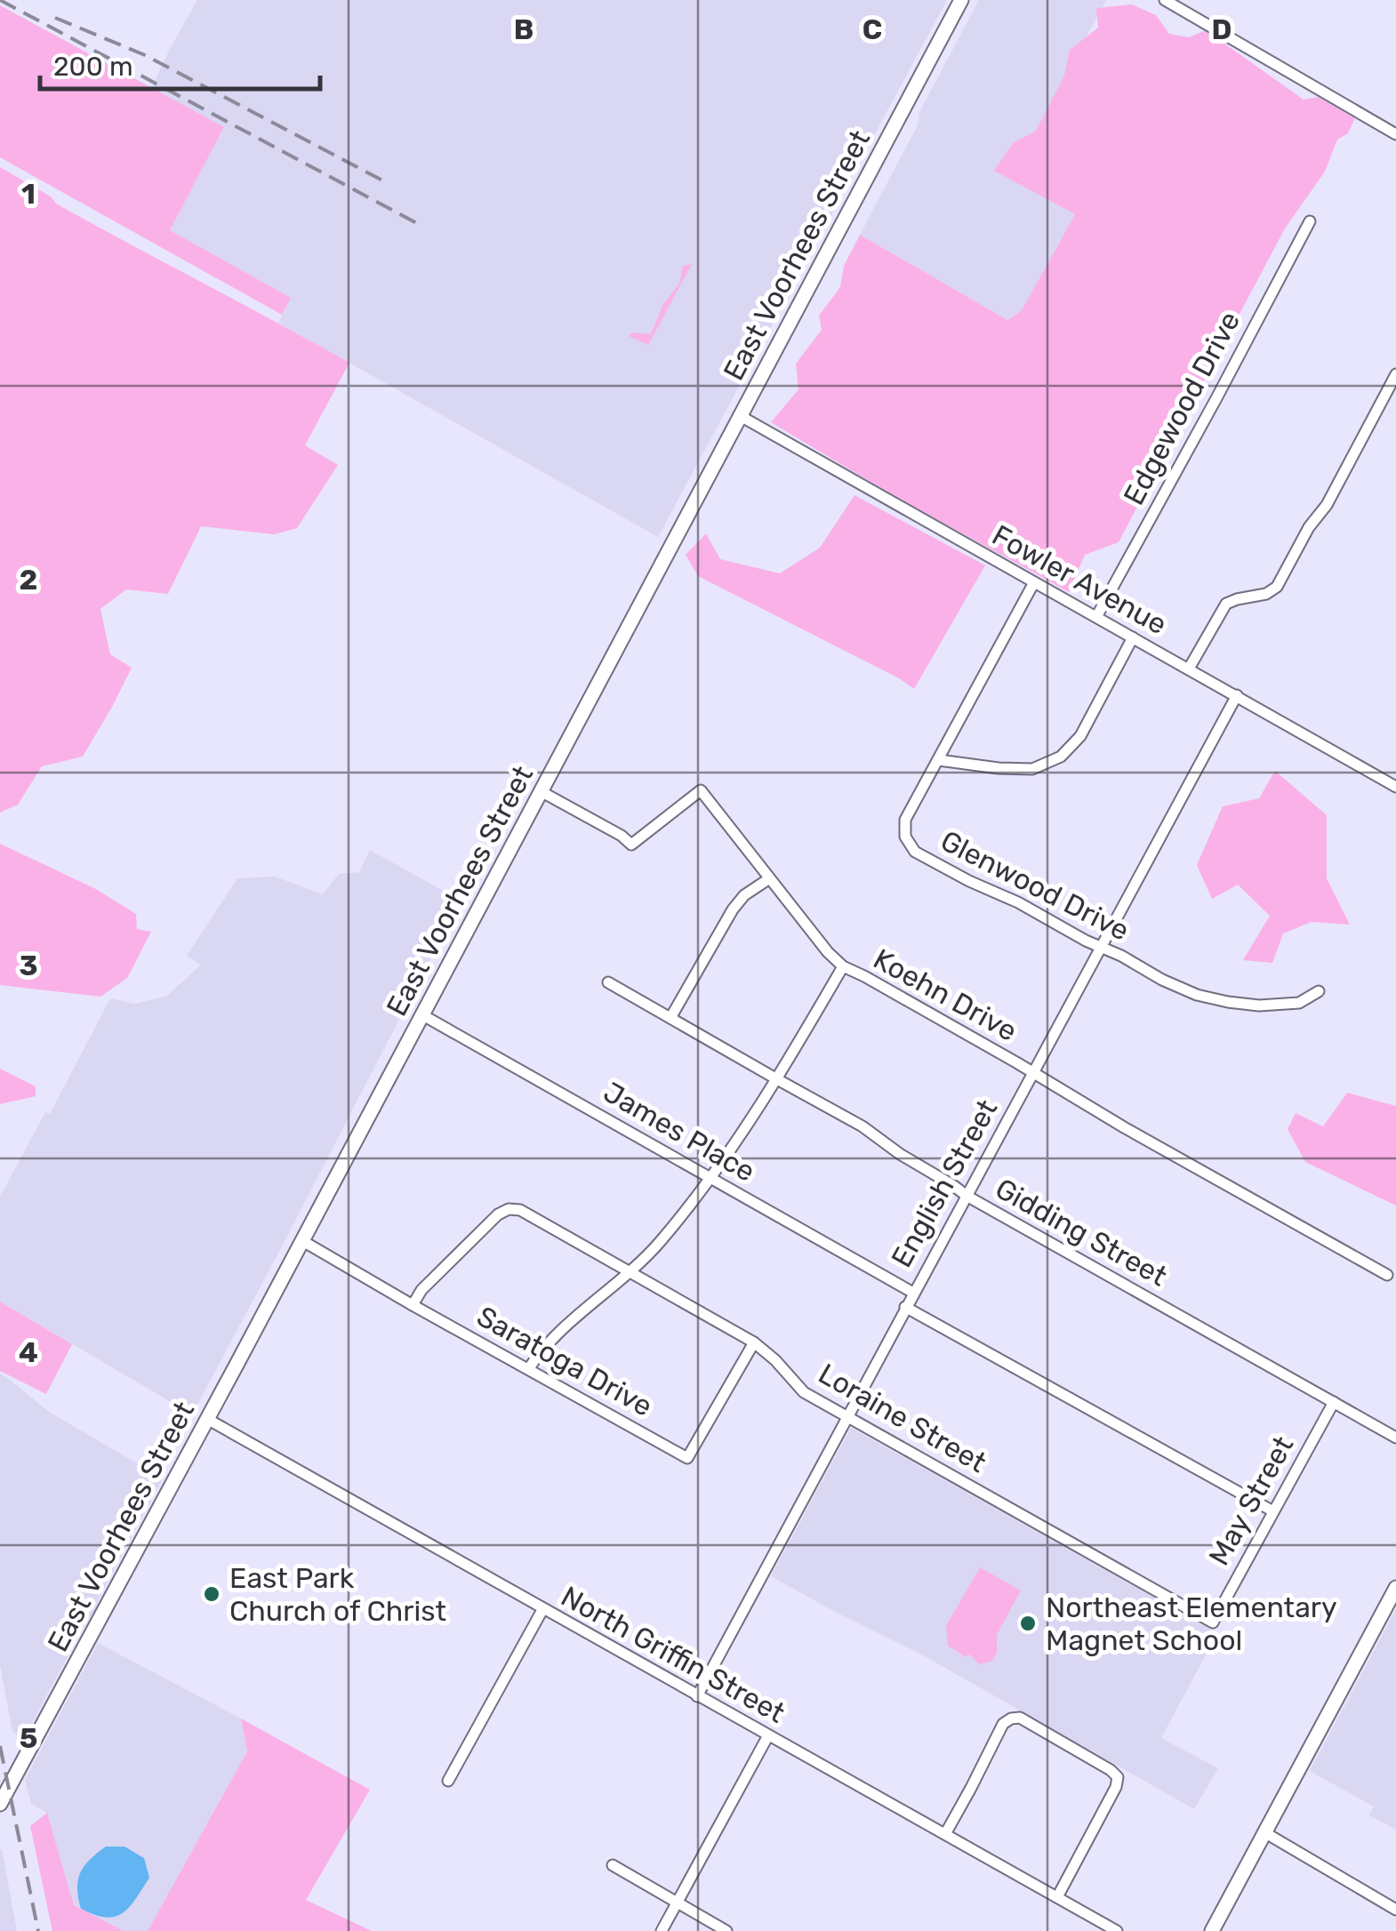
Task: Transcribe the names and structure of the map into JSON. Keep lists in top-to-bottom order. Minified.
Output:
{"streets":{"main road":["East Voorhees Street"],"street":["Edgewood Drive","Fowler Avenue","Glenwood Drive","Koehn Drive","James Place","English Street","Gidding Street","Saratoga Drive","Loraine Street","May Street","North Griffin Street"]},"crossings":[["East Voorhees Street","Fowler Avenue"],["East Voorhees Street","Koehn Drive"],["East Voorhees Street","James Place"],["East Voorhees Street","Saratoga Drive"],["East Voorhees Street","North Griffin Street"],["Edgewood Drive","Fowler Avenue"],["Fowler Avenue","Glenwood Drive"],["Fowler Avenue","English Street"],["Glenwood Drive","English Street"],["Koehn Drive","English Street"],["James Place","English Street"],["English Street","Gidding Street"],["English Street","Loraine Street"],["English Street","North Griffin Street"],["Gidding Street","May Street"],["Saratoga Drive","Loraine Street"],["Loraine Street","May Street"]],"places":["East Park Church of Christ","Northeast Elementary Magnet School"],"scale_bar":"200 m","grid":{"columns":["B","C","D"],"rows":["1","2","3","4","5"]}}
